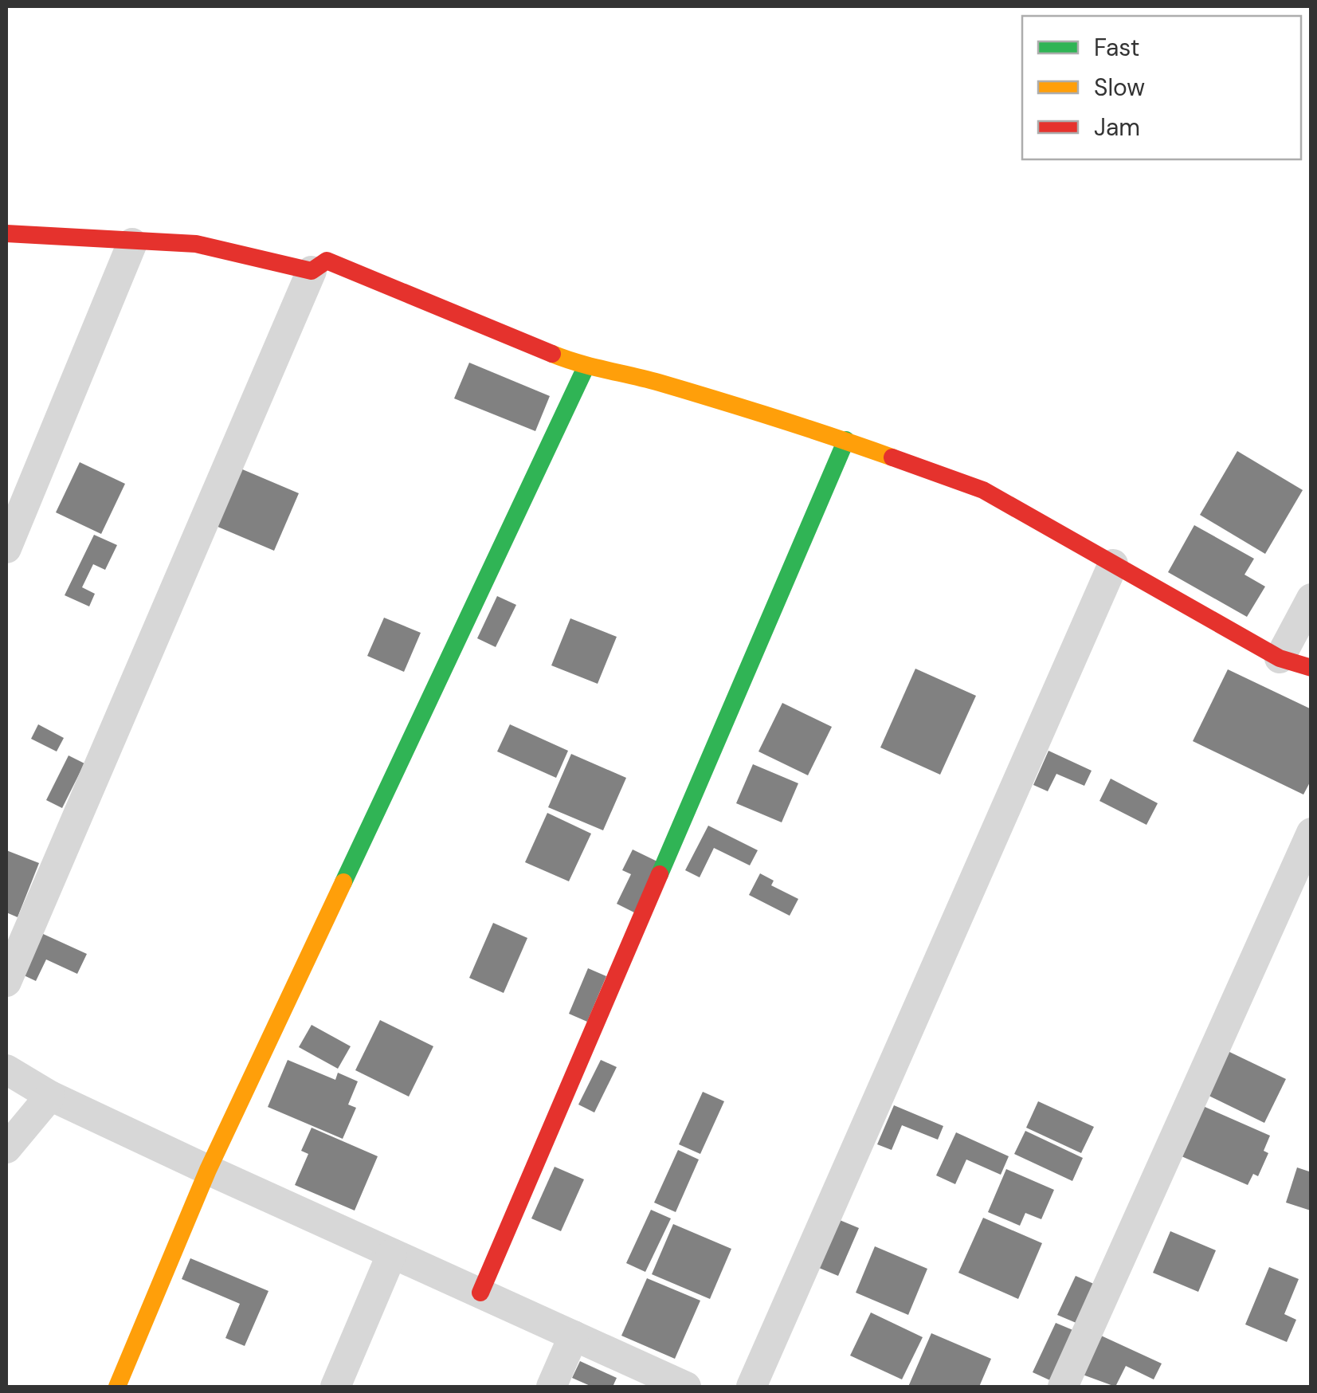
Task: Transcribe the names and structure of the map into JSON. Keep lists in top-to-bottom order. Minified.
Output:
{"legend":["Fast","Slow","Jam"]}
